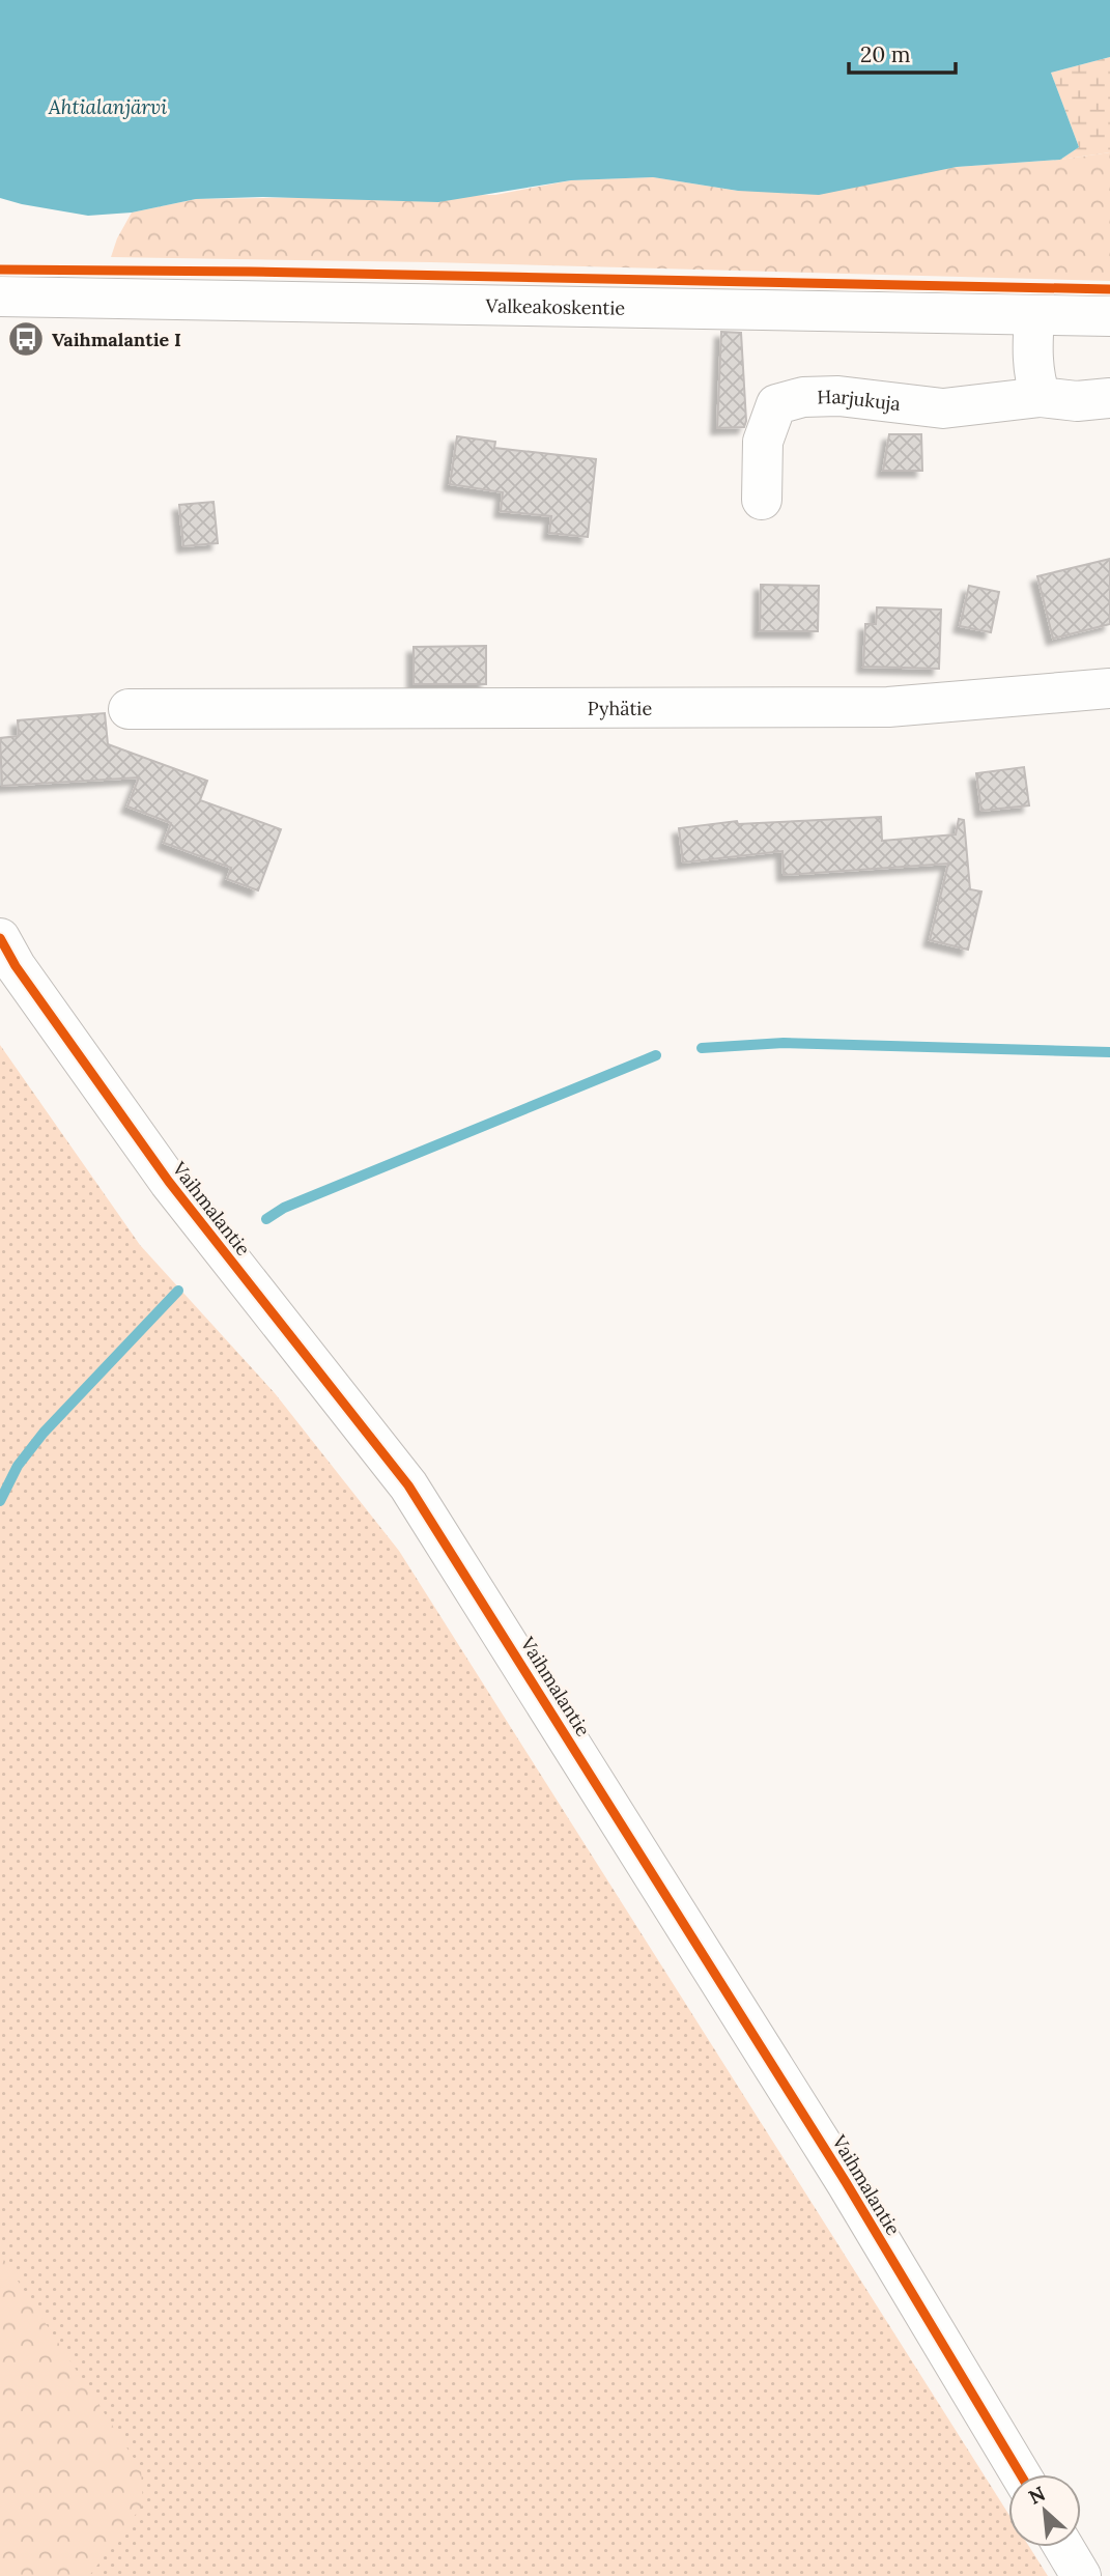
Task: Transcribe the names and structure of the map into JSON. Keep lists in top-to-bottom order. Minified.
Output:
{"streets":{"street":["Valkeakoskentie","Harjukuja","Pyhätie","Vaihmalantie"]},"water":["Ahtialanjärvi"],"places":{"bus stop":["Vaihmalantie I"]},"scale_bar":"20 m","north":"top left"}
